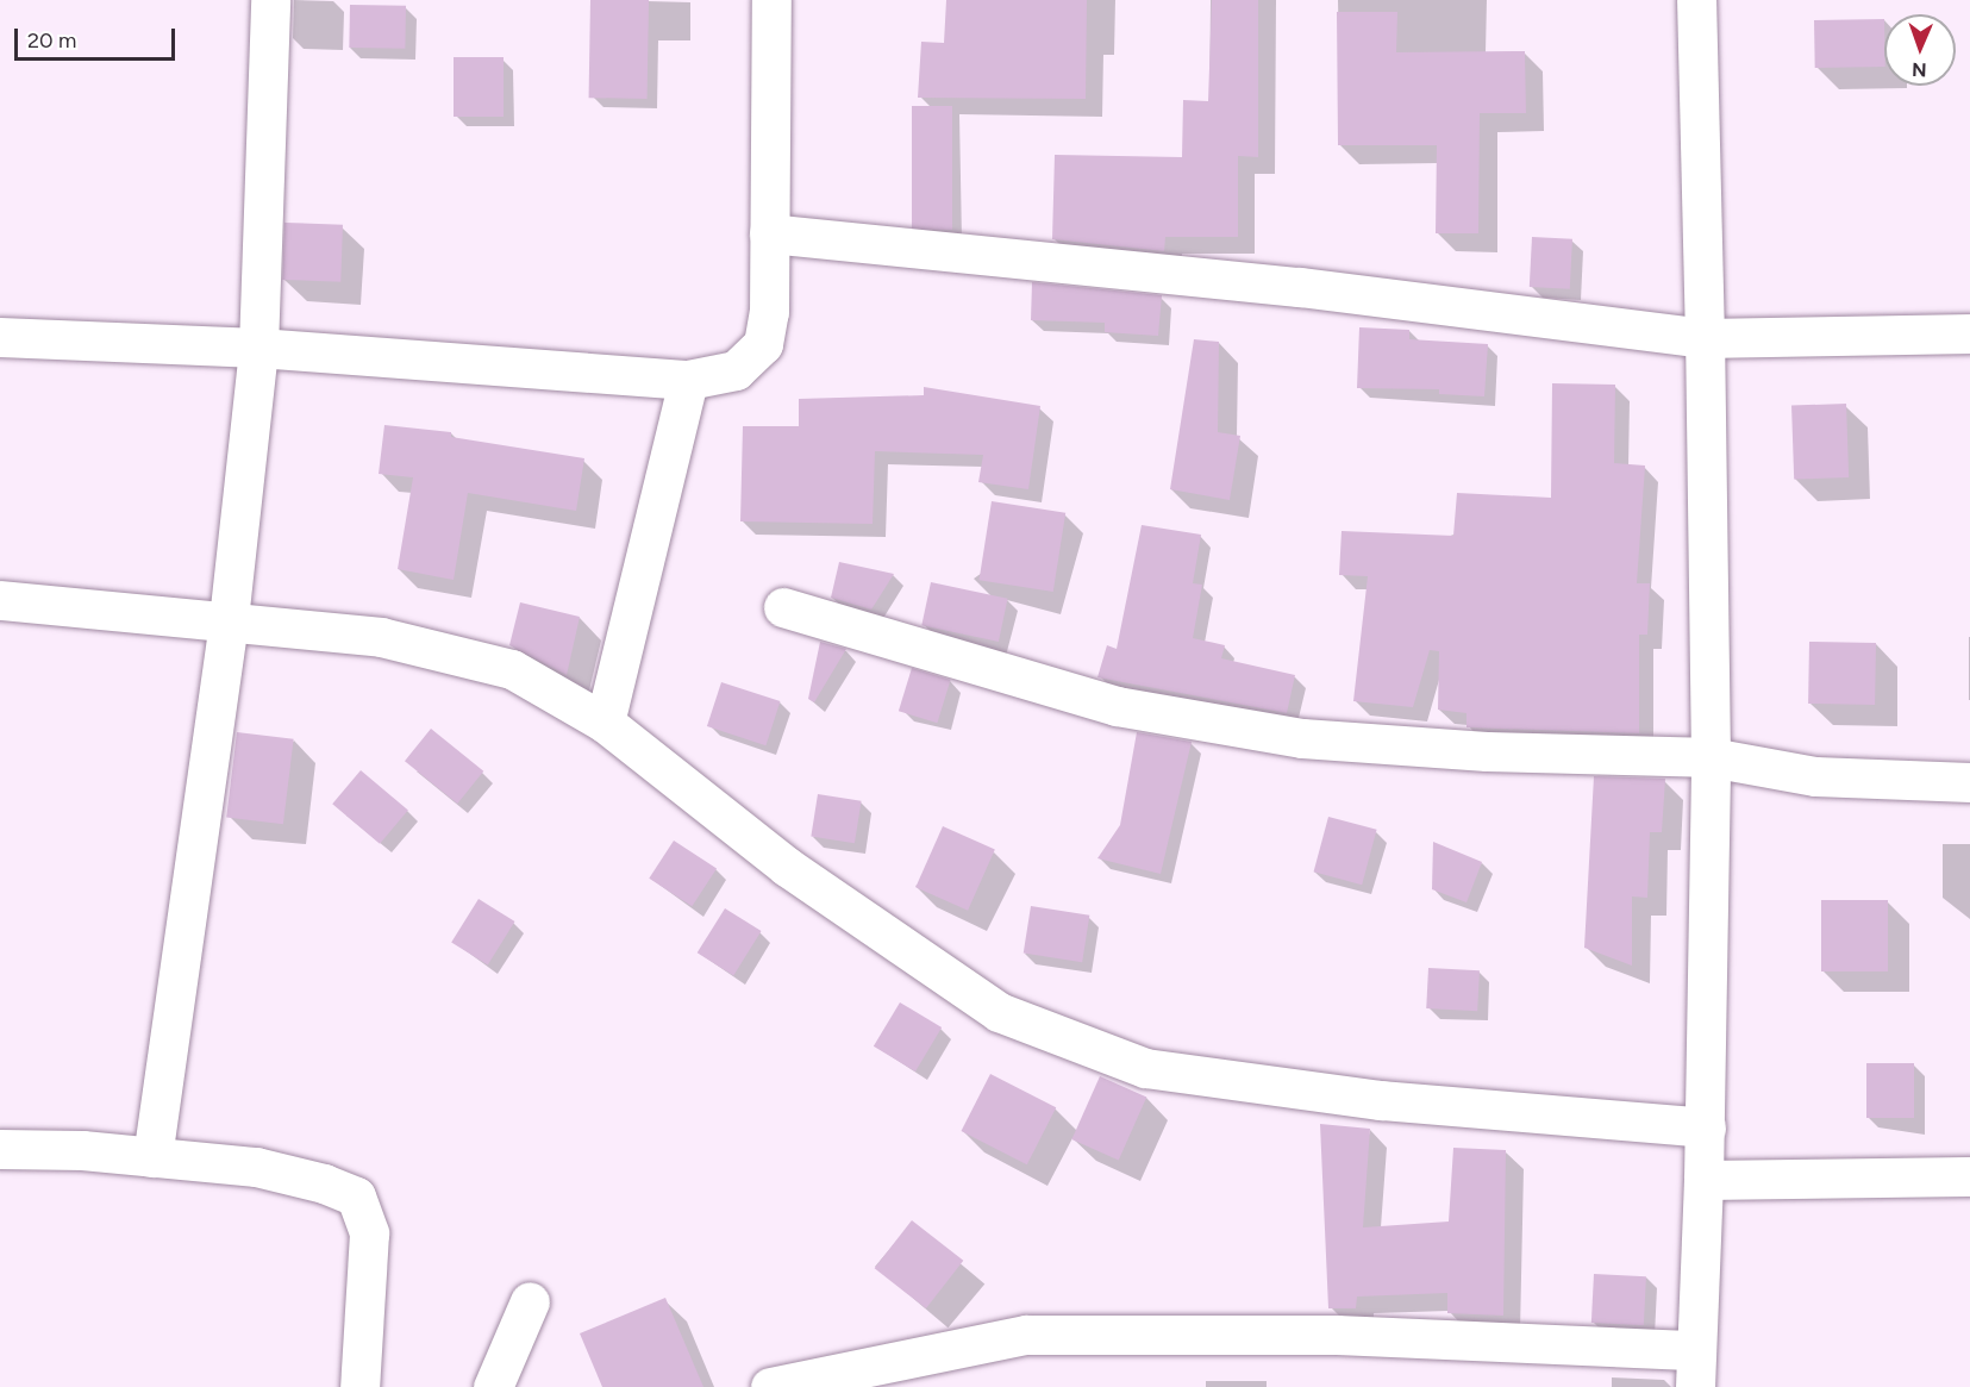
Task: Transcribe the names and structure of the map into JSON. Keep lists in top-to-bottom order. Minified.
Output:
{"scale_bar":"20 m","north":"bottom"}
